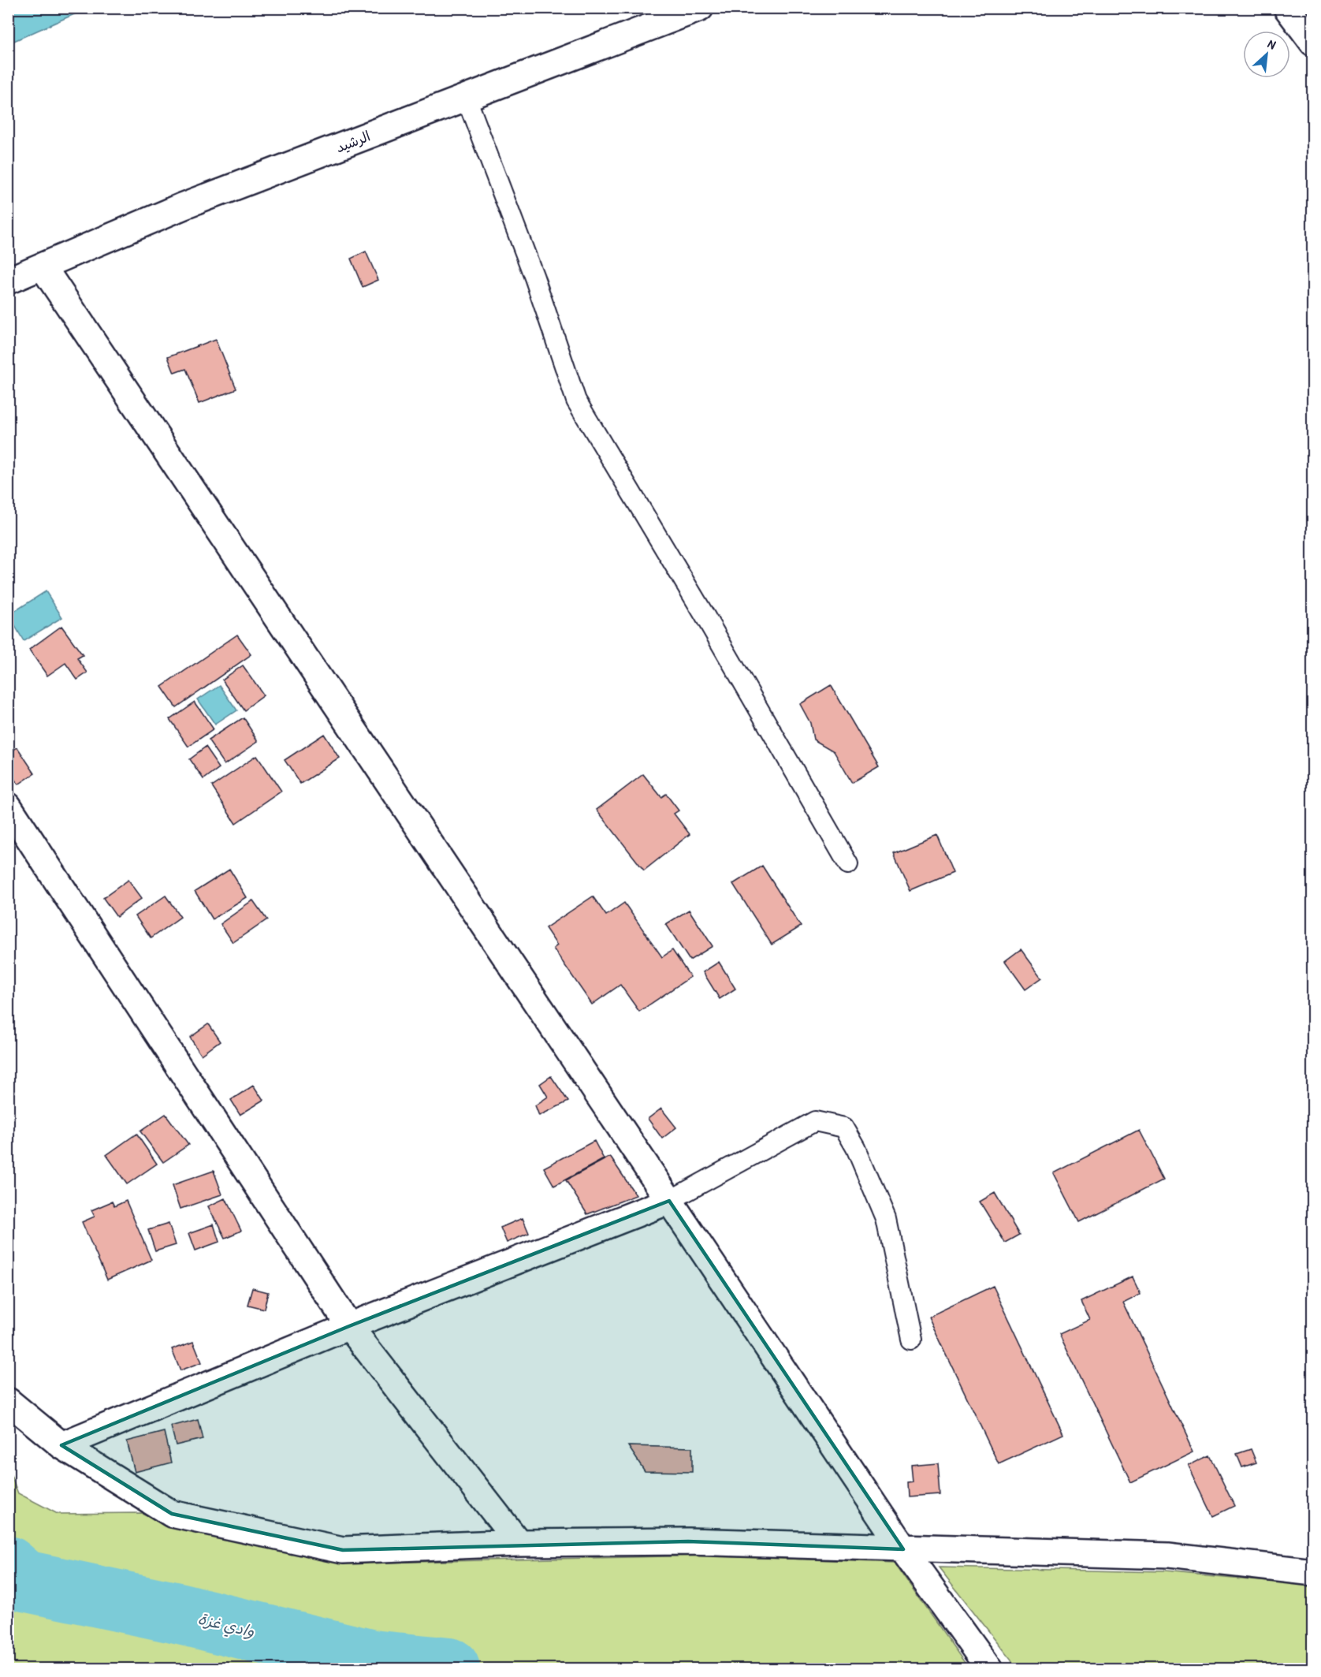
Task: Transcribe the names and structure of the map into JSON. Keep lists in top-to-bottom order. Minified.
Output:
{"streets":{"street":["الرشيد"]},"water":["وادي غزة"],"north":"top right"}
